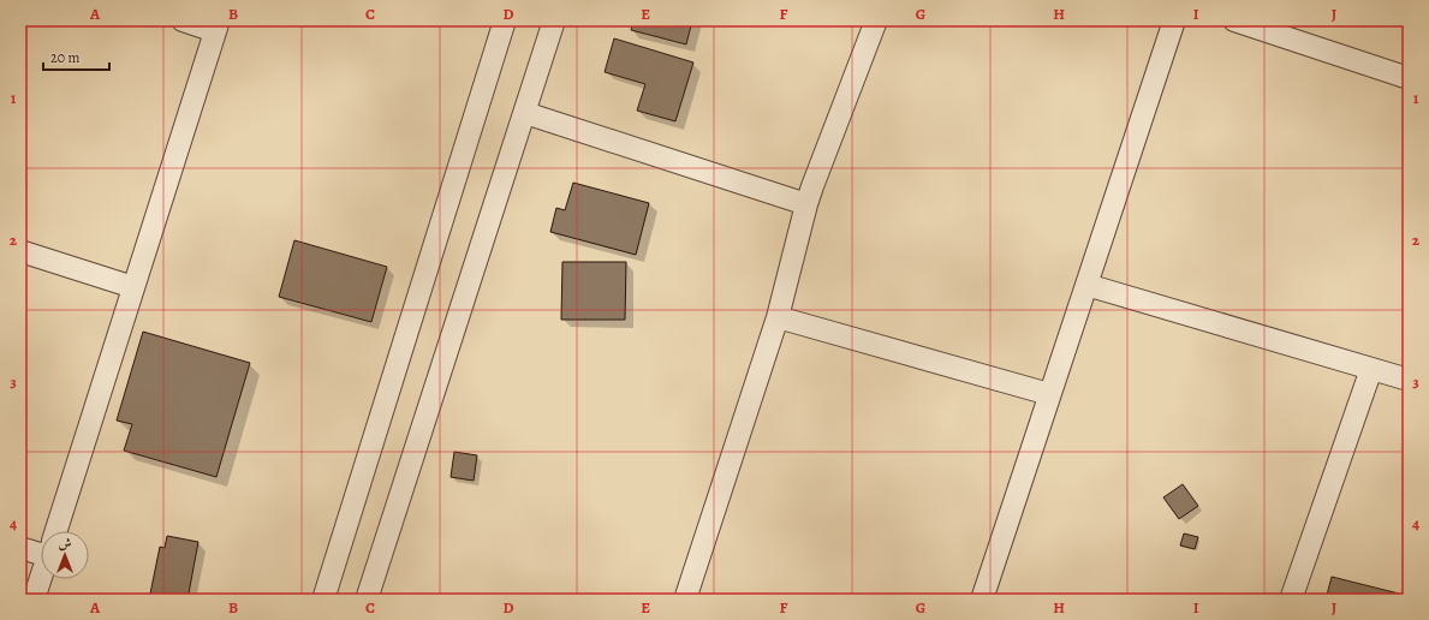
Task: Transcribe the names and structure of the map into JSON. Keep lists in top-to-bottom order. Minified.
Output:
{"scale_bar":"20 m","north":"top","grid":{"columns":["A","B","C","D","E","F","G","H","I","J"],"rows":["1","2","3","4"]}}
